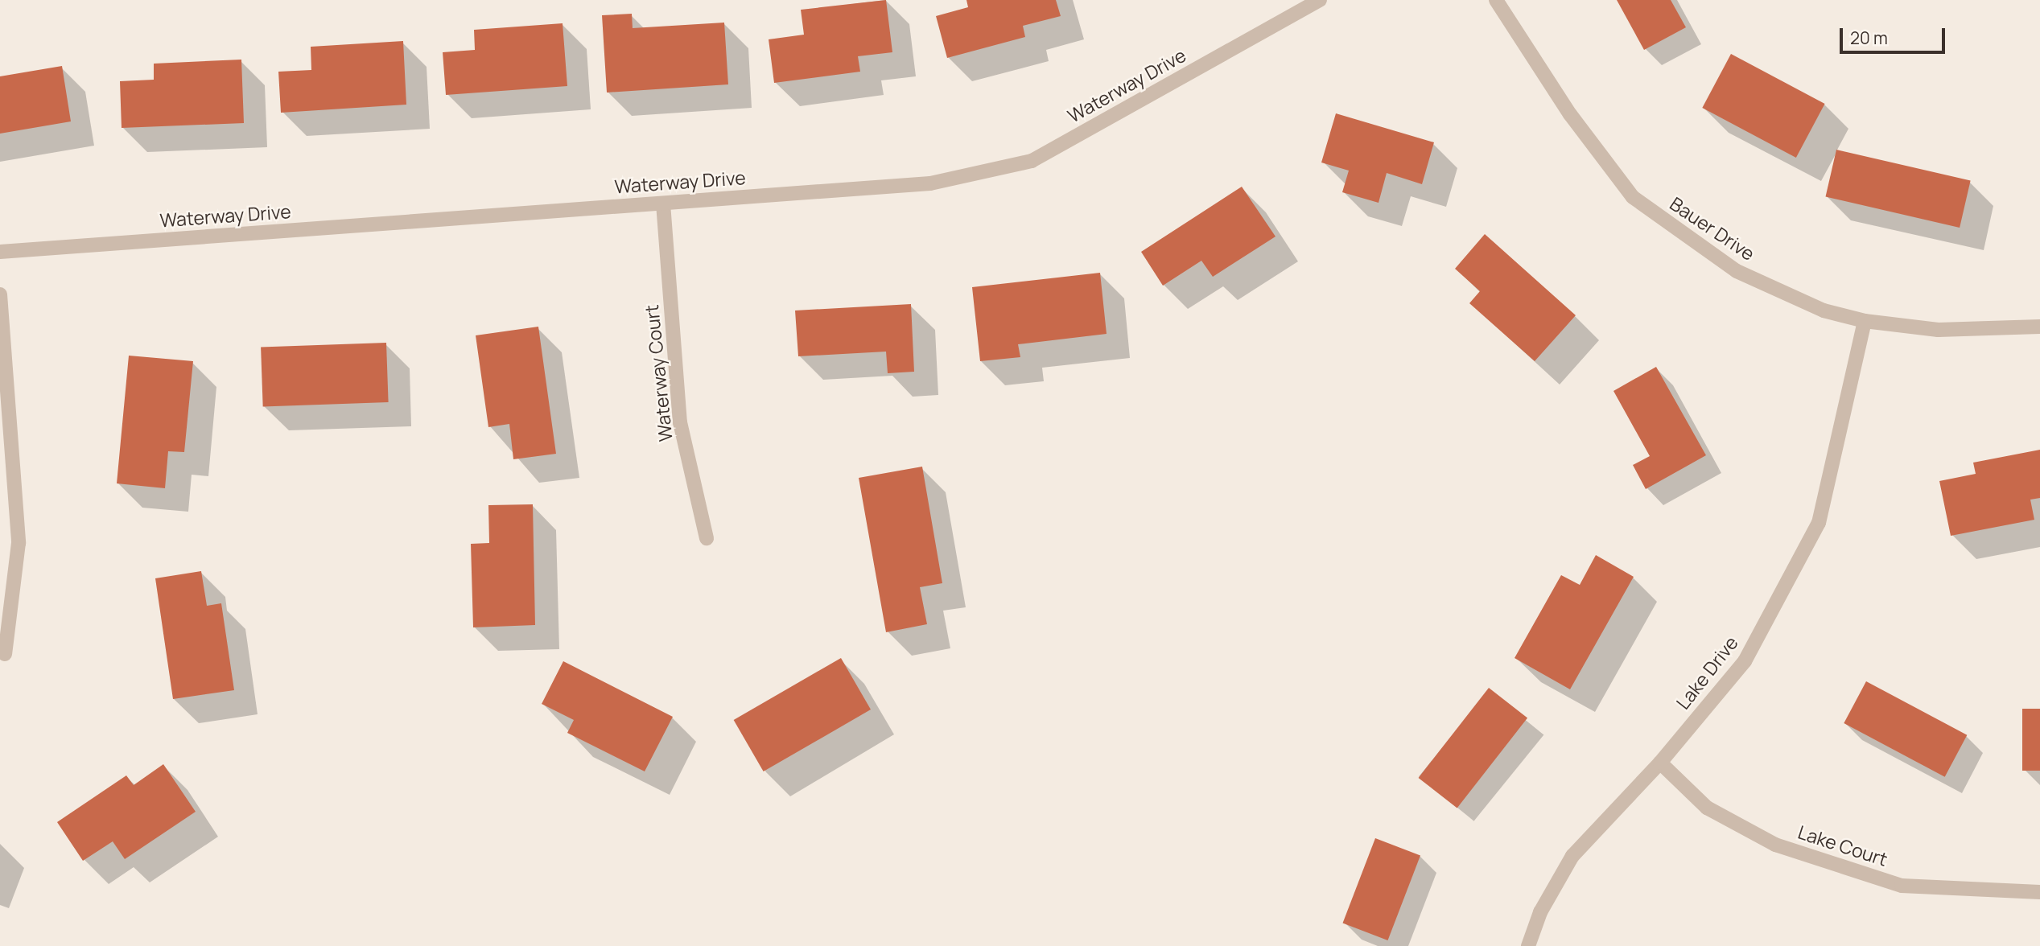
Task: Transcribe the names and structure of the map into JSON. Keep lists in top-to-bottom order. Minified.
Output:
{"streets":{"street":["Waterway Drive","Bauer Drive","Waterway Court","Lake Drive","Lake Court"]},"crossings":[["Waterway Drive","Waterway Court"],["Bauer Drive","Lake Drive"],["Lake Drive","Lake Court"]],"scale_bar":"20 m"}
